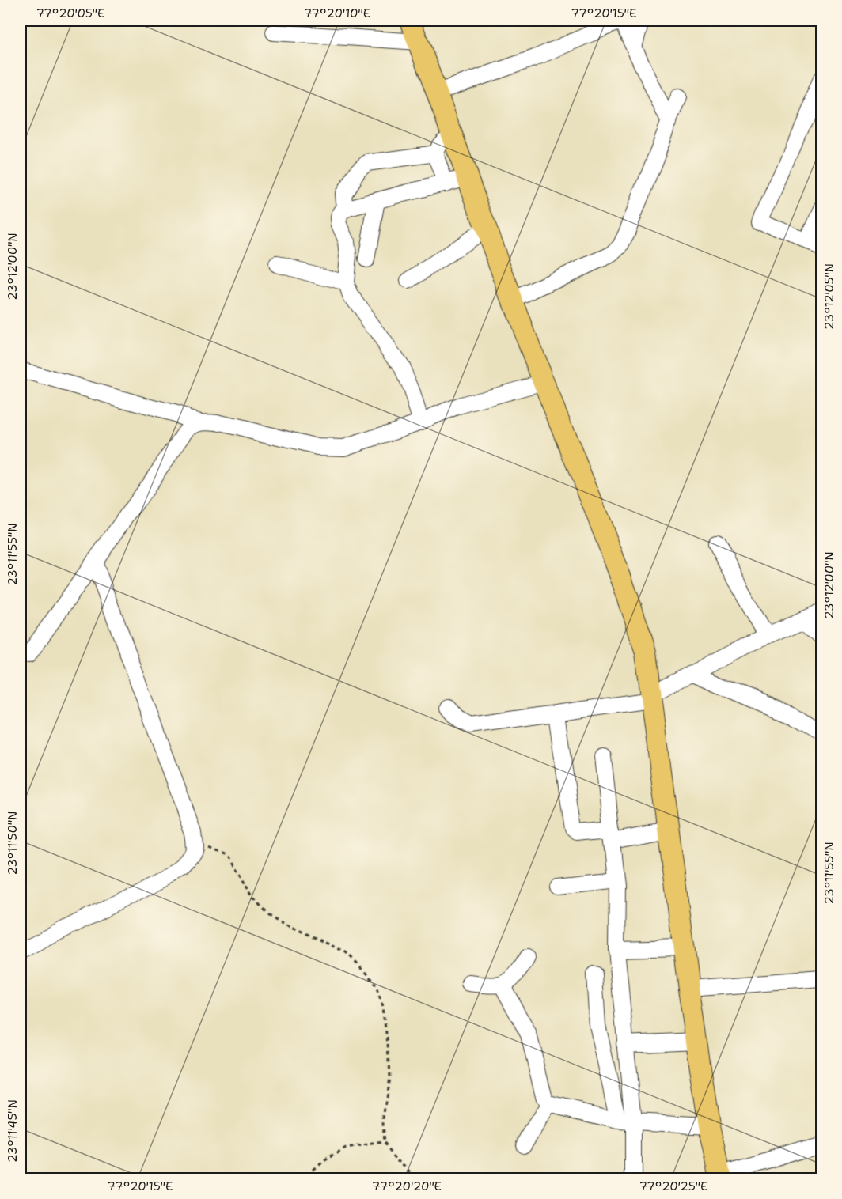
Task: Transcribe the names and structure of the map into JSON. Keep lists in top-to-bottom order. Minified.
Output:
{"coordinates":["77°20'05\"E","77°20'10\"E","77°20'15\"E","23°12'00\"N","23°12'05\"N","23°11'55\"N","23°11'50\"N","23°11'45\"N","77°20'20\"E","77°20'25\"E"]}
